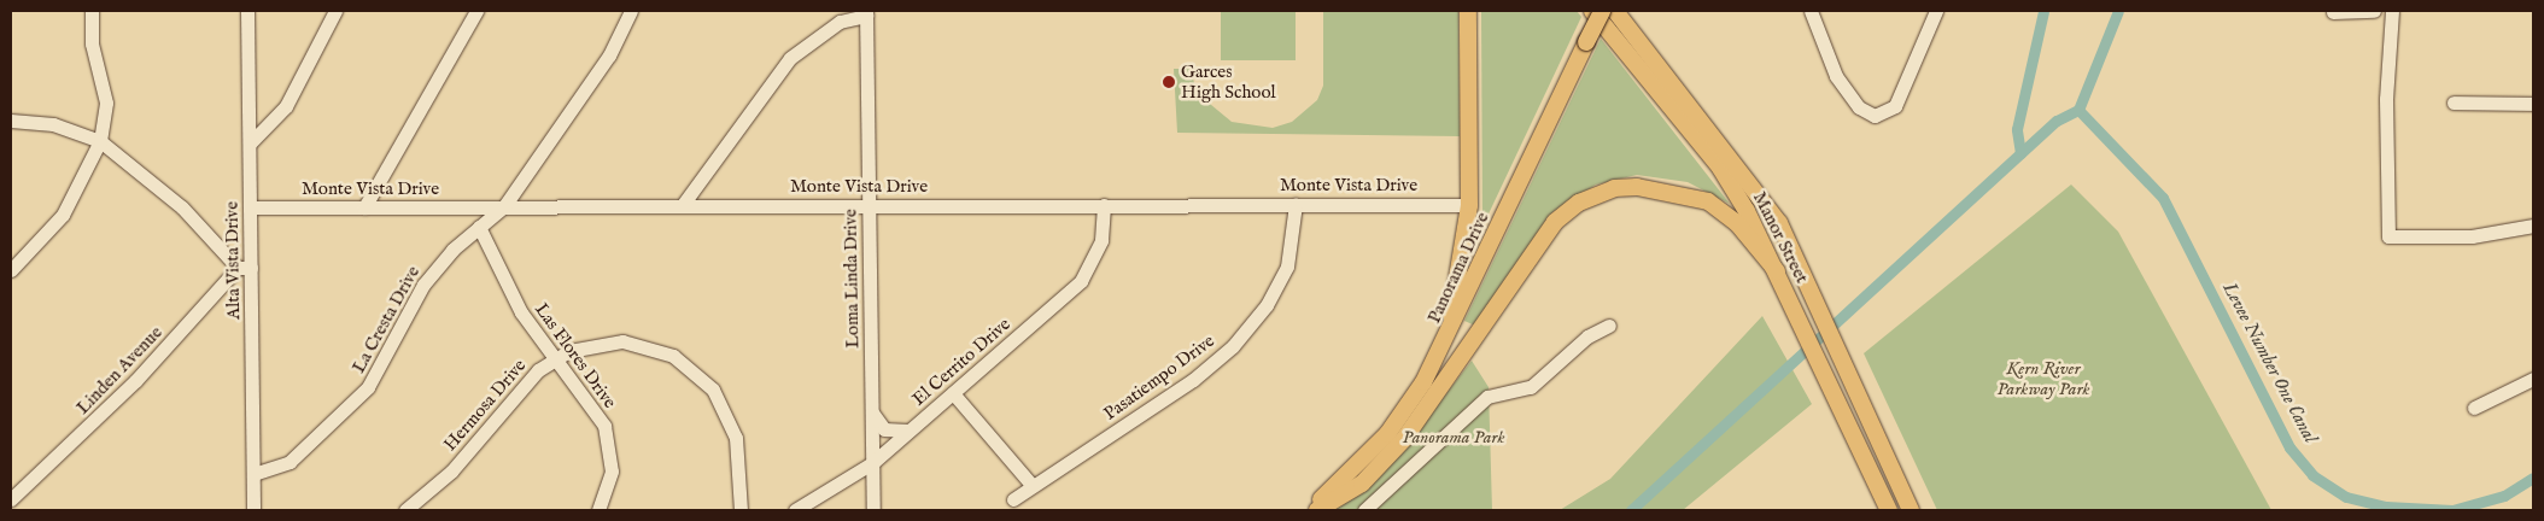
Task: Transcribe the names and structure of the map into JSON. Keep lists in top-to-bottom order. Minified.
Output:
{"streets":{"main road":["Manor Street","Panorama Drive"],"street":["Monte Vista Drive","Alta Vista Drive","Loma Linda Drive","La Cresta Drive","Las Flores Drive","El Cerrito Drive","Linden Avenue","Pasatiempo Drive","Hermosa Drive"]},"crossings":[["Monte Vista Drive","Alta Vista Drive"],["Monte Vista Drive","Loma Linda Drive"],["Monte Vista Drive","La Cresta Drive"],["Monte Vista Drive","El Cerrito Drive"],["Monte Vista Drive","Pasatiempo Drive"],["Alta Vista Drive","La Cresta Drive"],["Alta Vista Drive","Linden Avenue"],["Loma Linda Drive","El Cerrito Drive"],["La Cresta Drive","Las Flores Drive"],["Las Flores Drive","Hermosa Drive"]],"water":["Levee Number One Canal"],"parks":["Kern River Parkway Park","Panorama Park"],"places":["Garces High School"]}
